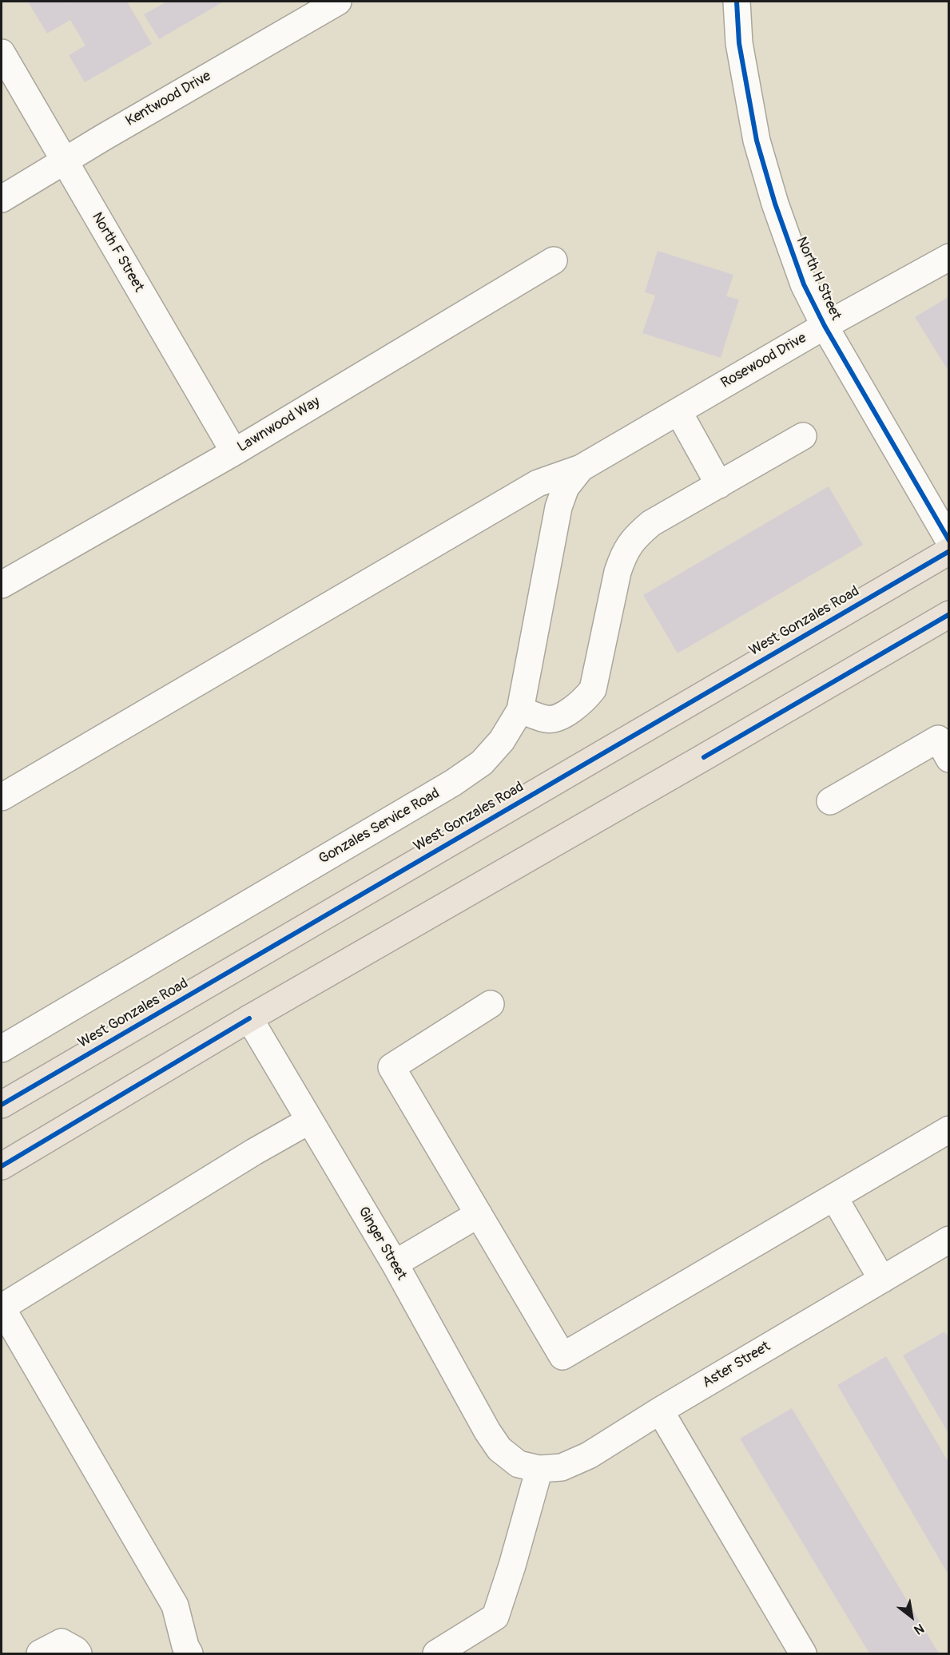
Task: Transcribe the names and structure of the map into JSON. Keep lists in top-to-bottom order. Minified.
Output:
{"streets":{"main road":["West Gonzales Road"],"street":["Kentwood Drive","North F Street","North H Street","Rosewood Drive","Lawnwood Way","Gonzales Service Road","Ginger Street","Aster Street"]},"crossings":[["Kentwood Drive","North F Street"],["North F Street","Lawnwood Way"],["North H Street","Rosewood Drive"],["Rosewood Drive","Gonzales Service Road"],["Ginger Street","Aster Street"]],"north":"bottom right"}
